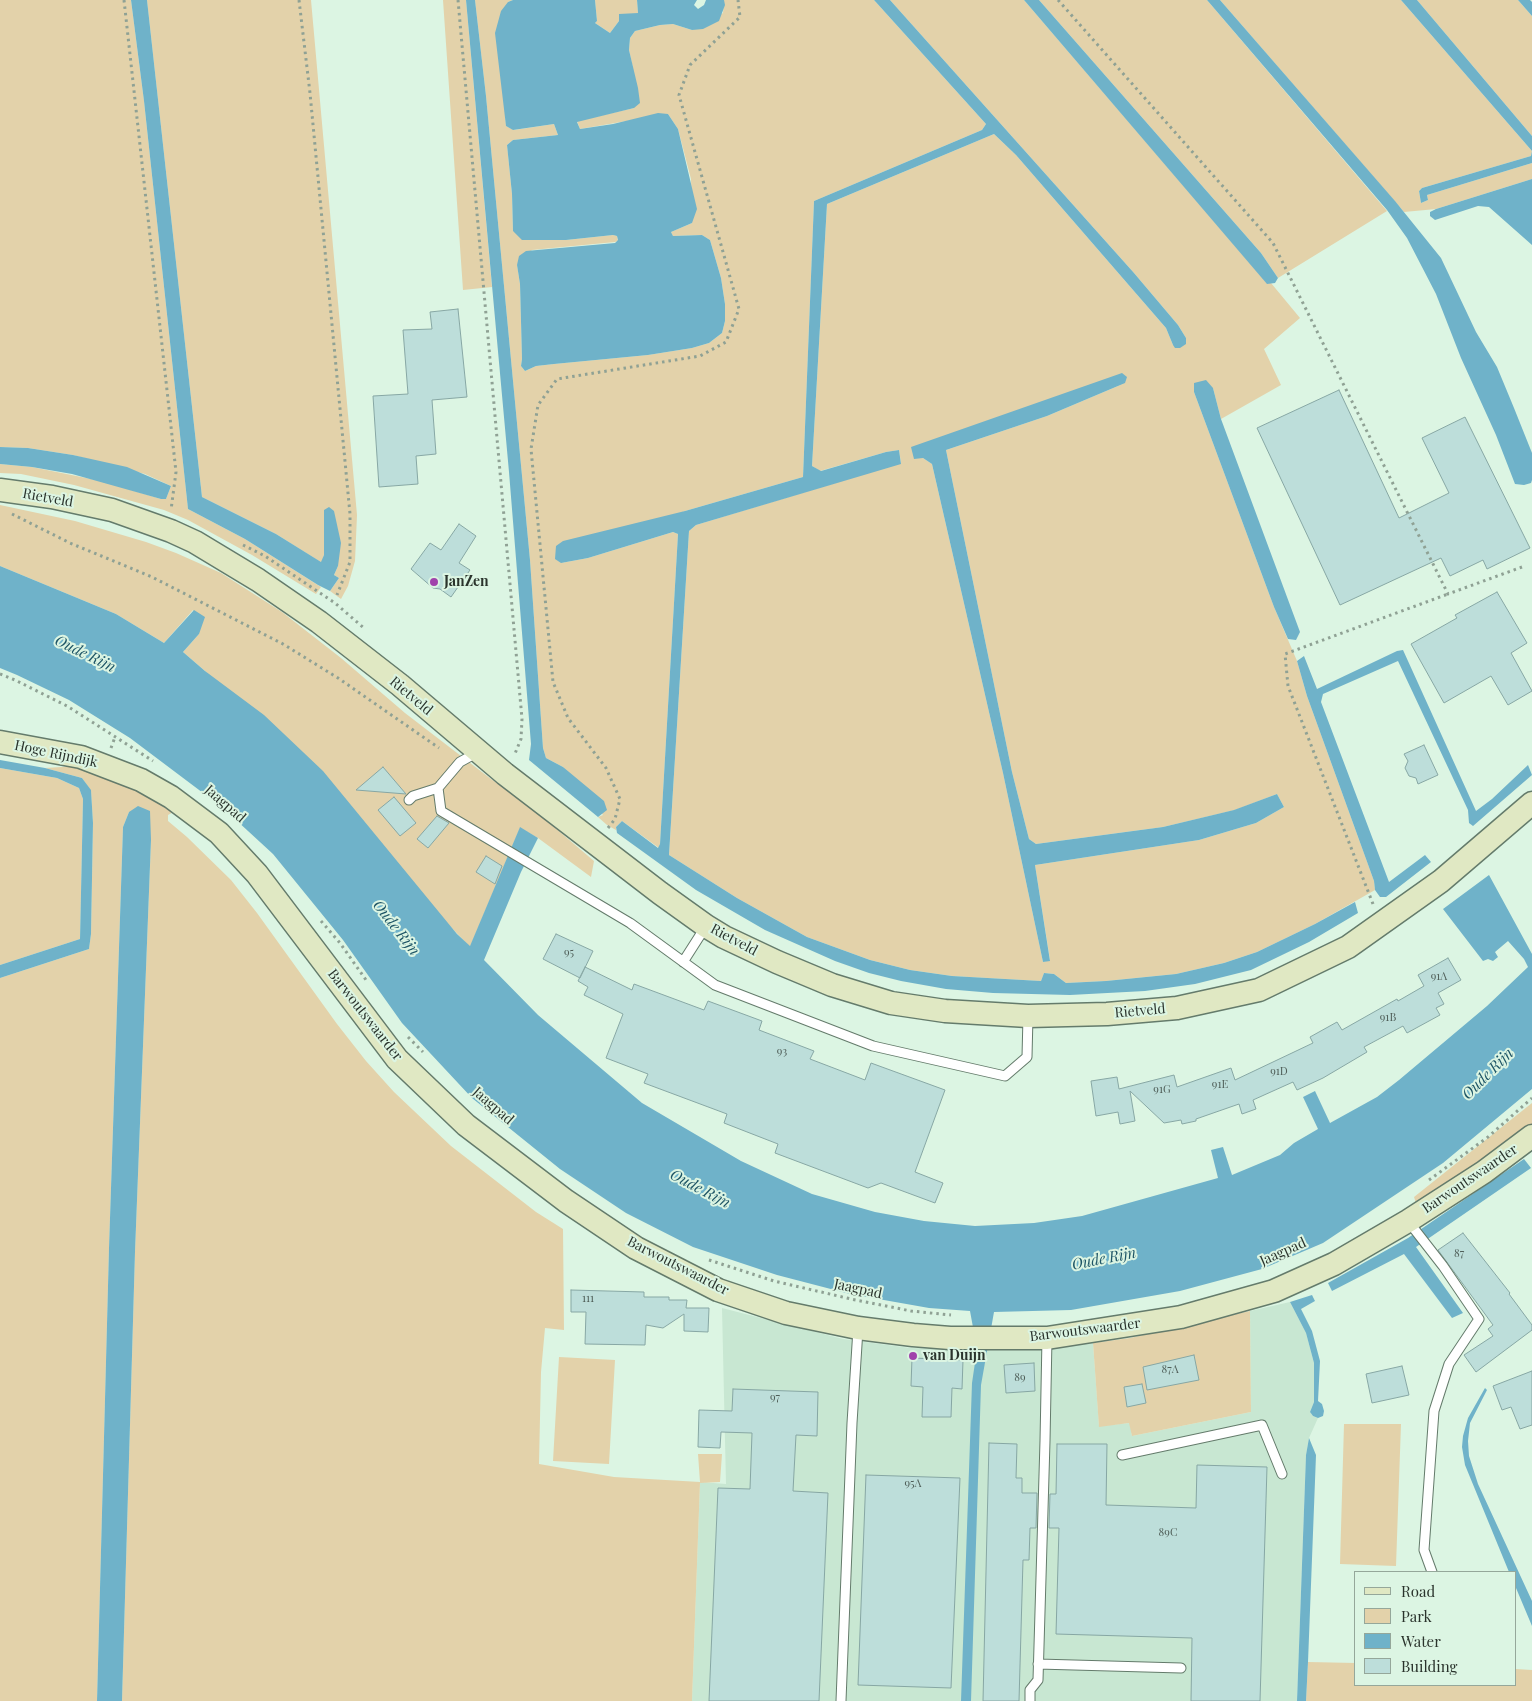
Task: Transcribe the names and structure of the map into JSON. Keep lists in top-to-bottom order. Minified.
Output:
{"streets":{"street":["Rietveld","Hoge Rijndijk","Barwoutswaarder"],"path":["Jaagpad"]},"crossings":[["Hoge Rijndijk","Barwoutswaarder"]],"water":["Oude Rijn"],"places":["JanZen","van Duijn"],"house_numbers":["95","91A","91B","93","91D","91E","91G","87","111","87A","89","97","95A","89C"],"legend":["Road","Park","Water","Building"]}
